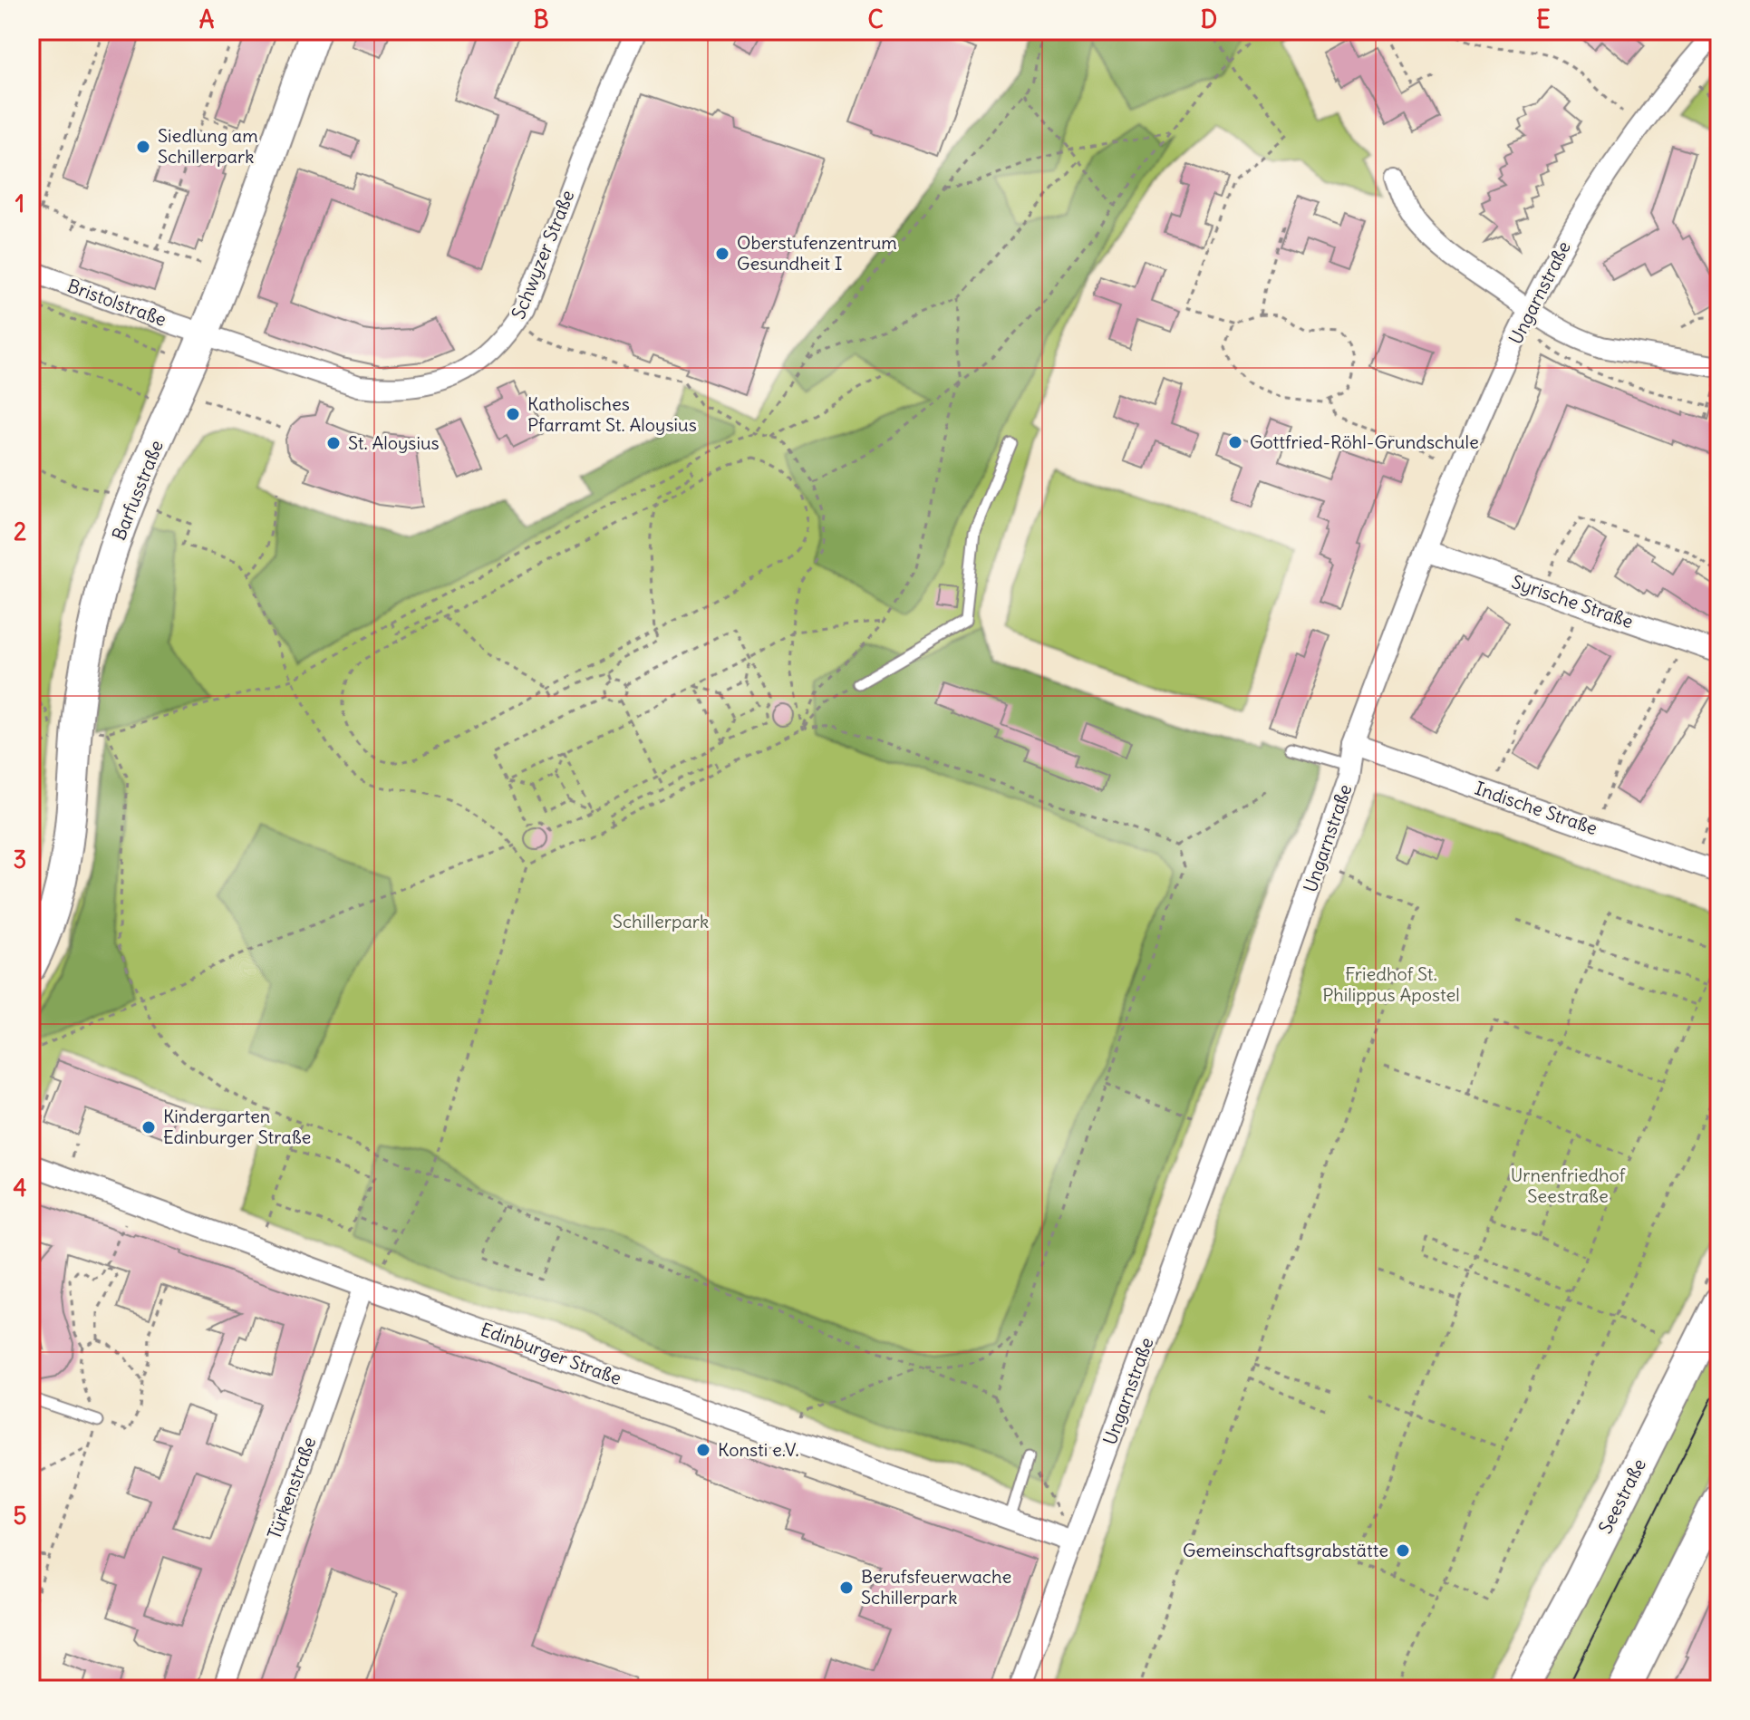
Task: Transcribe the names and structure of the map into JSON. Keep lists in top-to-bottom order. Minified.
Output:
{"streets":{"main road":["Barfusstraße","Seestraße"],"street":["Schwyzer Straße","Ungarnstraße","Bristolstraße","Syrische Straße","Indische Straße","Edinburger Straße","Türkenstraße"]},"crossings":[["Schwyzer Straße","Bristolstraße"],["Schwyzer Straße","Barfusstraße"],["Ungarnstraße","Syrische Straße"],["Ungarnstraße","Indische Straße"],["Ungarnstraße","Edinburger Straße"],["Bristolstraße","Barfusstraße"],["Edinburger Straße","Türkenstraße"]],"parks":["Schillerpark","Friedhof St. Philippus Apostel","Urnenfriedhof Seestraße"],"places":["Siedlung am Schillerpark","Oberstufenzentrum Gesundheit I","Katholisches Pfarramt St. Aloysius","Gottfried-Röhl-Grundschule","St. Aloysius","Kindergarten Edinburger Straße","Konsti e.V.","Gemeinschaftsgrabstätte","Berufsfeuerwache Schillerpark"],"grid":{"columns":["A","B","C","D","E"],"rows":["1","2","3","4","5"]}}
